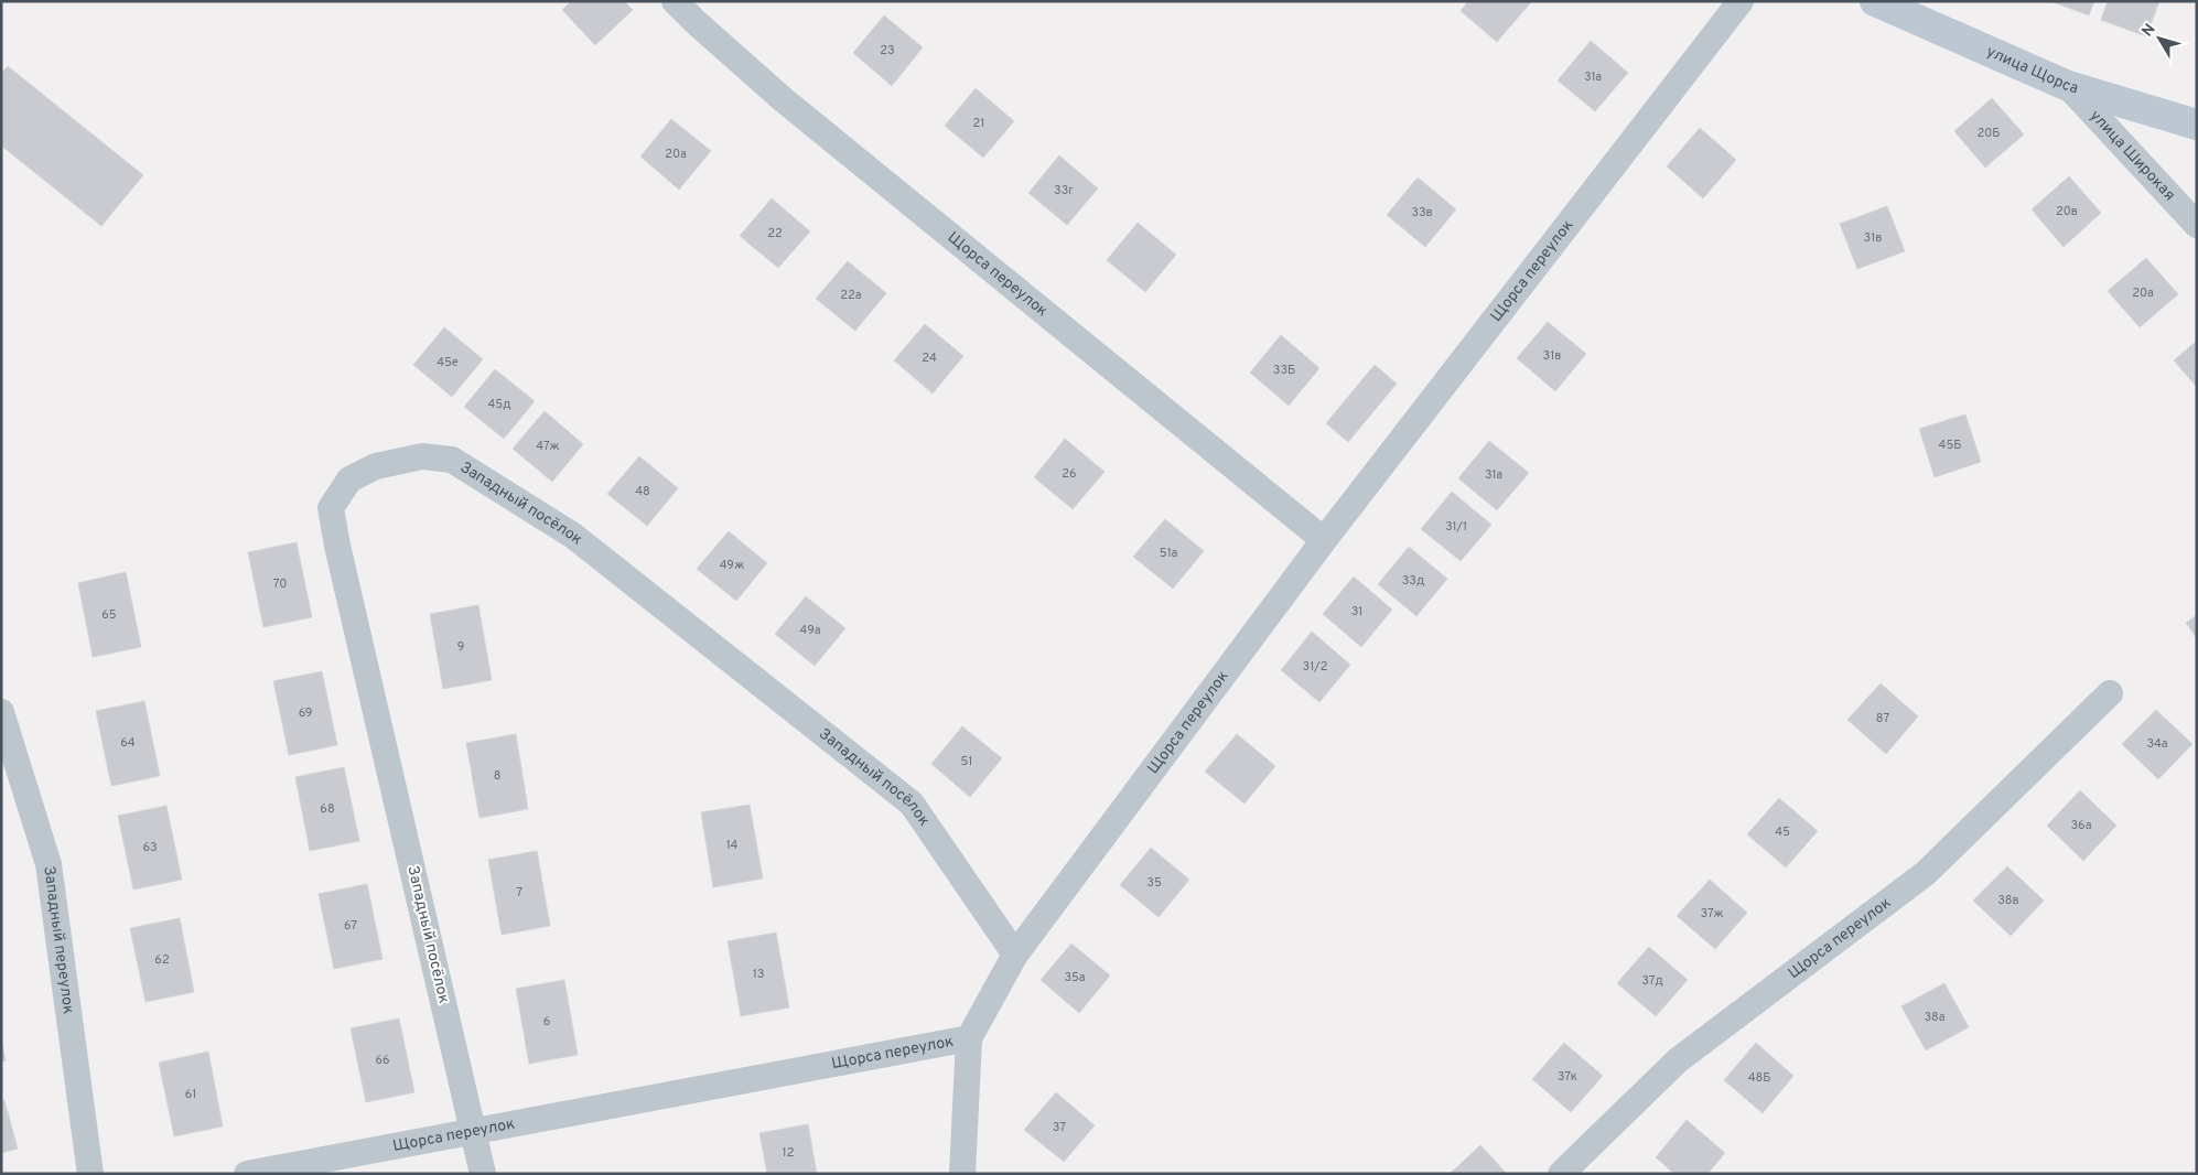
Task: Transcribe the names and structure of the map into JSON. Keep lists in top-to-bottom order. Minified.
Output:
{"streets":{"street":["улица Щорса","улица Широкая","Щорса переулок","Западный посёлок","Западный переулок"]},"crossings":[["улица Щорса","улица Широкая"],["Щорса переулок","Западный посёлок"]],"house_numbers":["23","31а","21","20Б","20а","33г","20в","33в","22","31в","20а","22а","31в","24","45е","33Б","45д","45Б","47ж","26","31а","48","31/1","51а","49ж","33д","70","31","65","49а","9","31/2","69","87","64","34а","51","8","68","36а","45","14","63","35","7","38в","37ж","67","62","13","35а","37д","38а","6","66","37к","48Б","61","37","12"],"north":"top left"}
